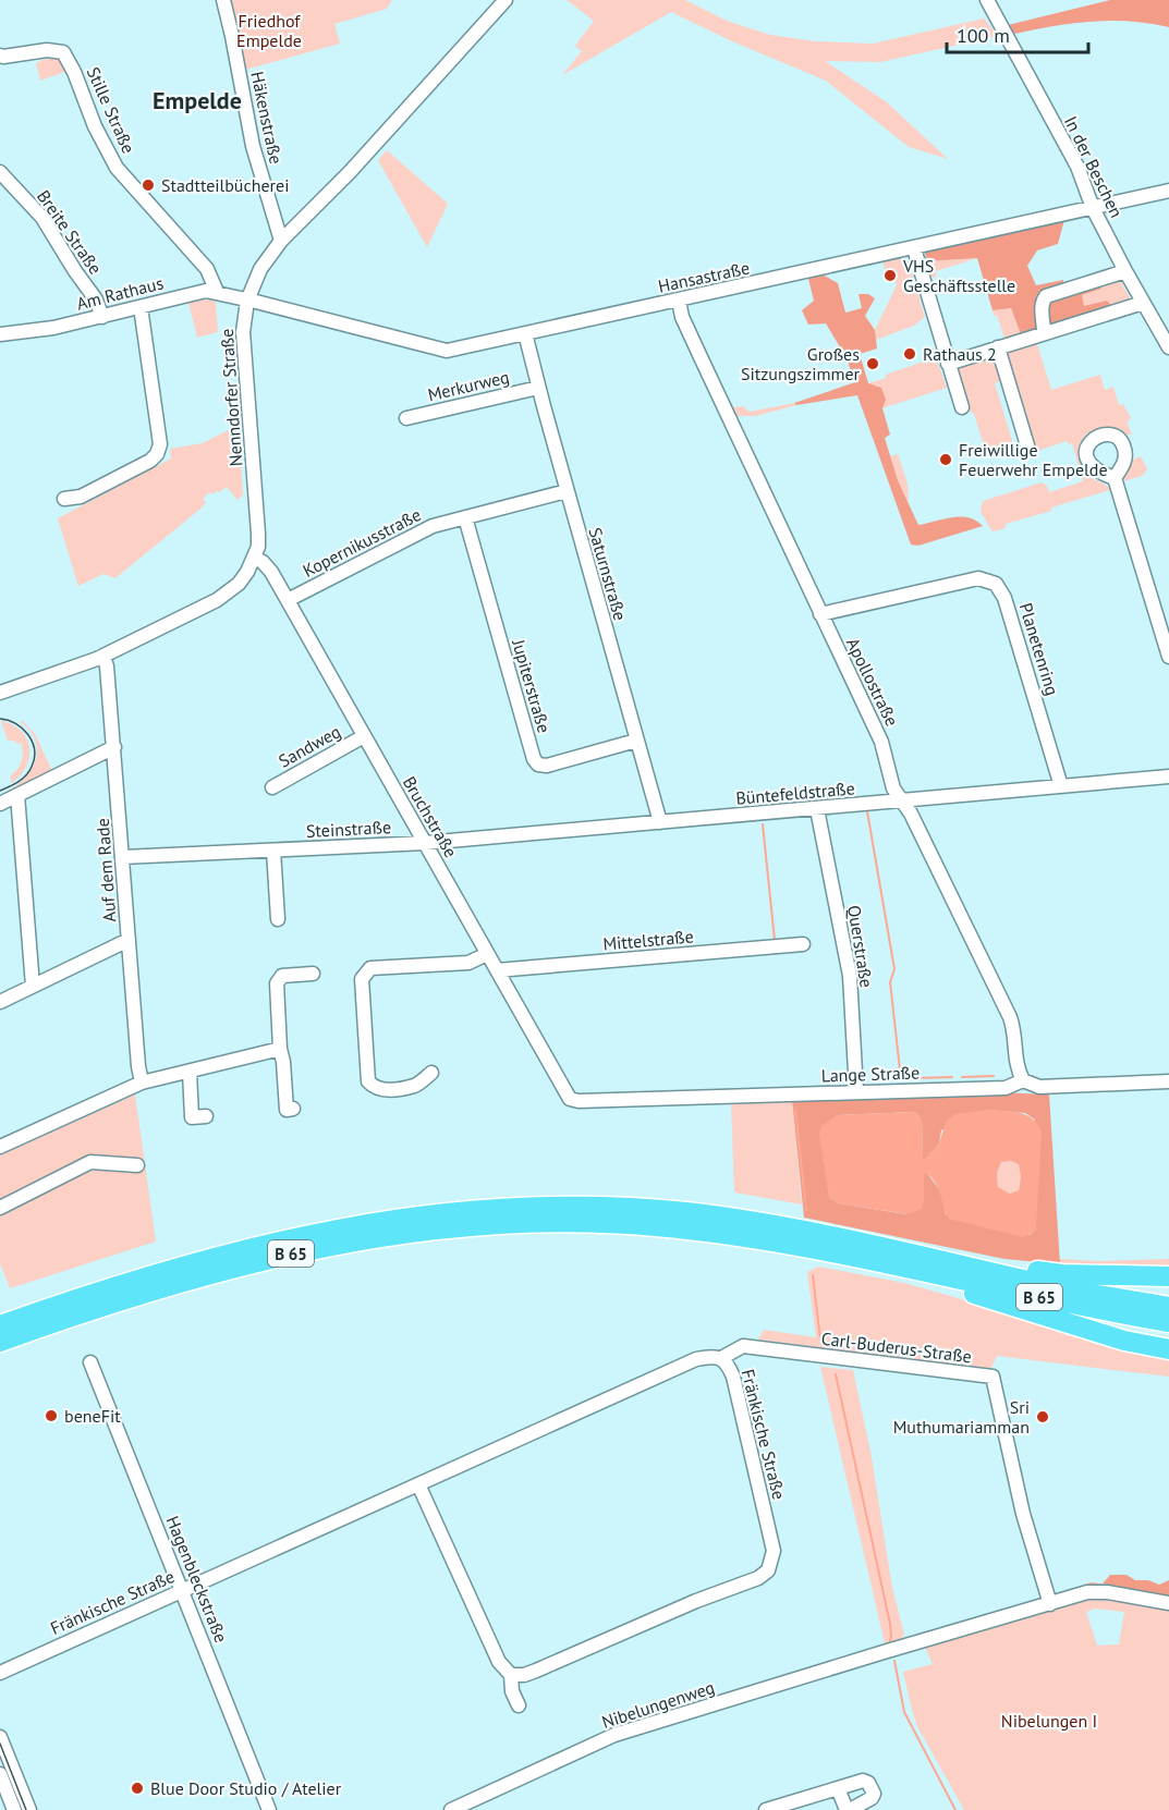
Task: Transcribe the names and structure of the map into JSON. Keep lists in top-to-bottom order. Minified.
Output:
{"streets":{"highway":["B 65"],"street":["Stille Straße","Häkenstraße","In der Beschen","Breite Straße","Hansastraße","Am Rathaus","Merkurweg","Nenndorfer Straße","Kopernikusstraße","Saturnstraße","Planetenring","Apollostraße","Jupiterstraße","Sandweg","Büntefeldstraße","Bruchstraße","Steinstraße","Auf dem Rade","Mittelstraße","Querstraße","Lange Straße","Carl-Buderus-Straße","Fränkische Straße","Hagenbleckstraße","Nibelungenweg"]},"crossings":[["Stille Straße","Am Rathaus"],["Häkenstraße","Nenndorfer Straße"],["In der Beschen","Hansastraße"],["Breite Straße","Am Rathaus"],["Hansastraße","Am Rathaus"],["Hansastraße","Nenndorfer Straße"],["Hansastraße","Saturnstraße"],["Hansastraße","Apollostraße"],["Am Rathaus","Nenndorfer Straße"],["Merkurweg","Saturnstraße"],["Nenndorfer Straße","Bruchstraße"],["Nenndorfer Straße","Auf dem Rade"],["Kopernikusstraße","Saturnstraße"],["Kopernikusstraße","Jupiterstraße"],["Kopernikusstraße","Bruchstraße"],["Saturnstraße","Jupiterstraße"],["Saturnstraße","Büntefeldstraße"],["Planetenring","Apollostraße"],["Planetenring","Büntefeldstraße"],["Apollostraße","Büntefeldstraße"],["Apollostraße","Lange Straße"],["Sandweg","Bruchstraße"],["Büntefeldstraße","Bruchstraße"],["Büntefeldstraße","Steinstraße"],["Büntefeldstraße","Querstraße"],["Bruchstraße","Steinstraße"],["Bruchstraße","Mittelstraße"],["Bruchstraße","Lange Straße"],["Steinstraße","Auf dem Rade"],["Querstraße","Lange Straße"],["Carl-Buderus-Straße","Fränkische Straße"],["Carl-Buderus-Straße","Nibelungenweg"],["Fränkische Straße","Hagenbleckstraße"]],"districts":["Empelde"],"parks":["Friedhof Empelde","Nibelungen I"],"places":["Stadtteilbücherei","VHS Geschäftsstelle","Rathaus 2","Großes Sitzungszimmer","Freiwillige Feuerwehr Empelde","beneFit","Sri Muthumariamman","Blue Door Studio / Atelier"],"scale_bar":"100 m"}
